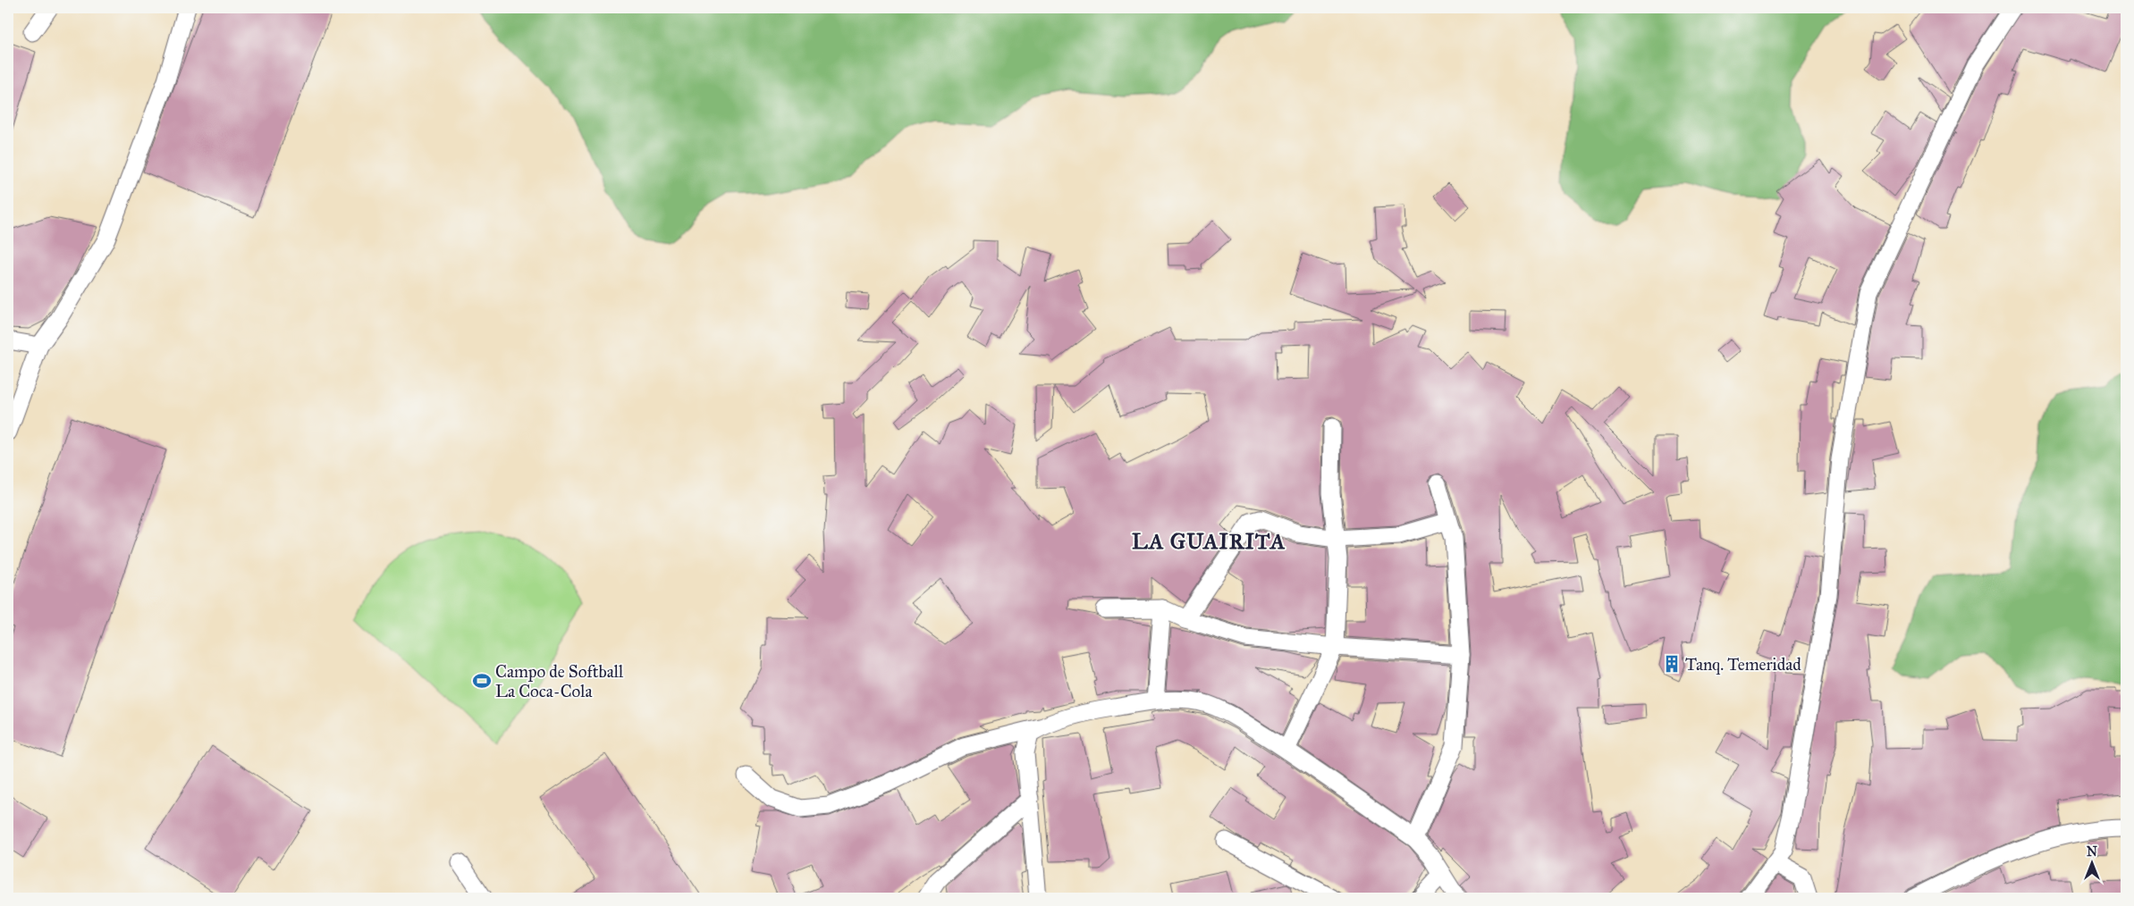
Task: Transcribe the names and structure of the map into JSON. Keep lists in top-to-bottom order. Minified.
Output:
{"districts":["LA GUAIRITA"],"places":{"building":["Tanq. Temeridad"],"sports":["Campo de Softball La Coca-Cola"]},"north":"top"}
